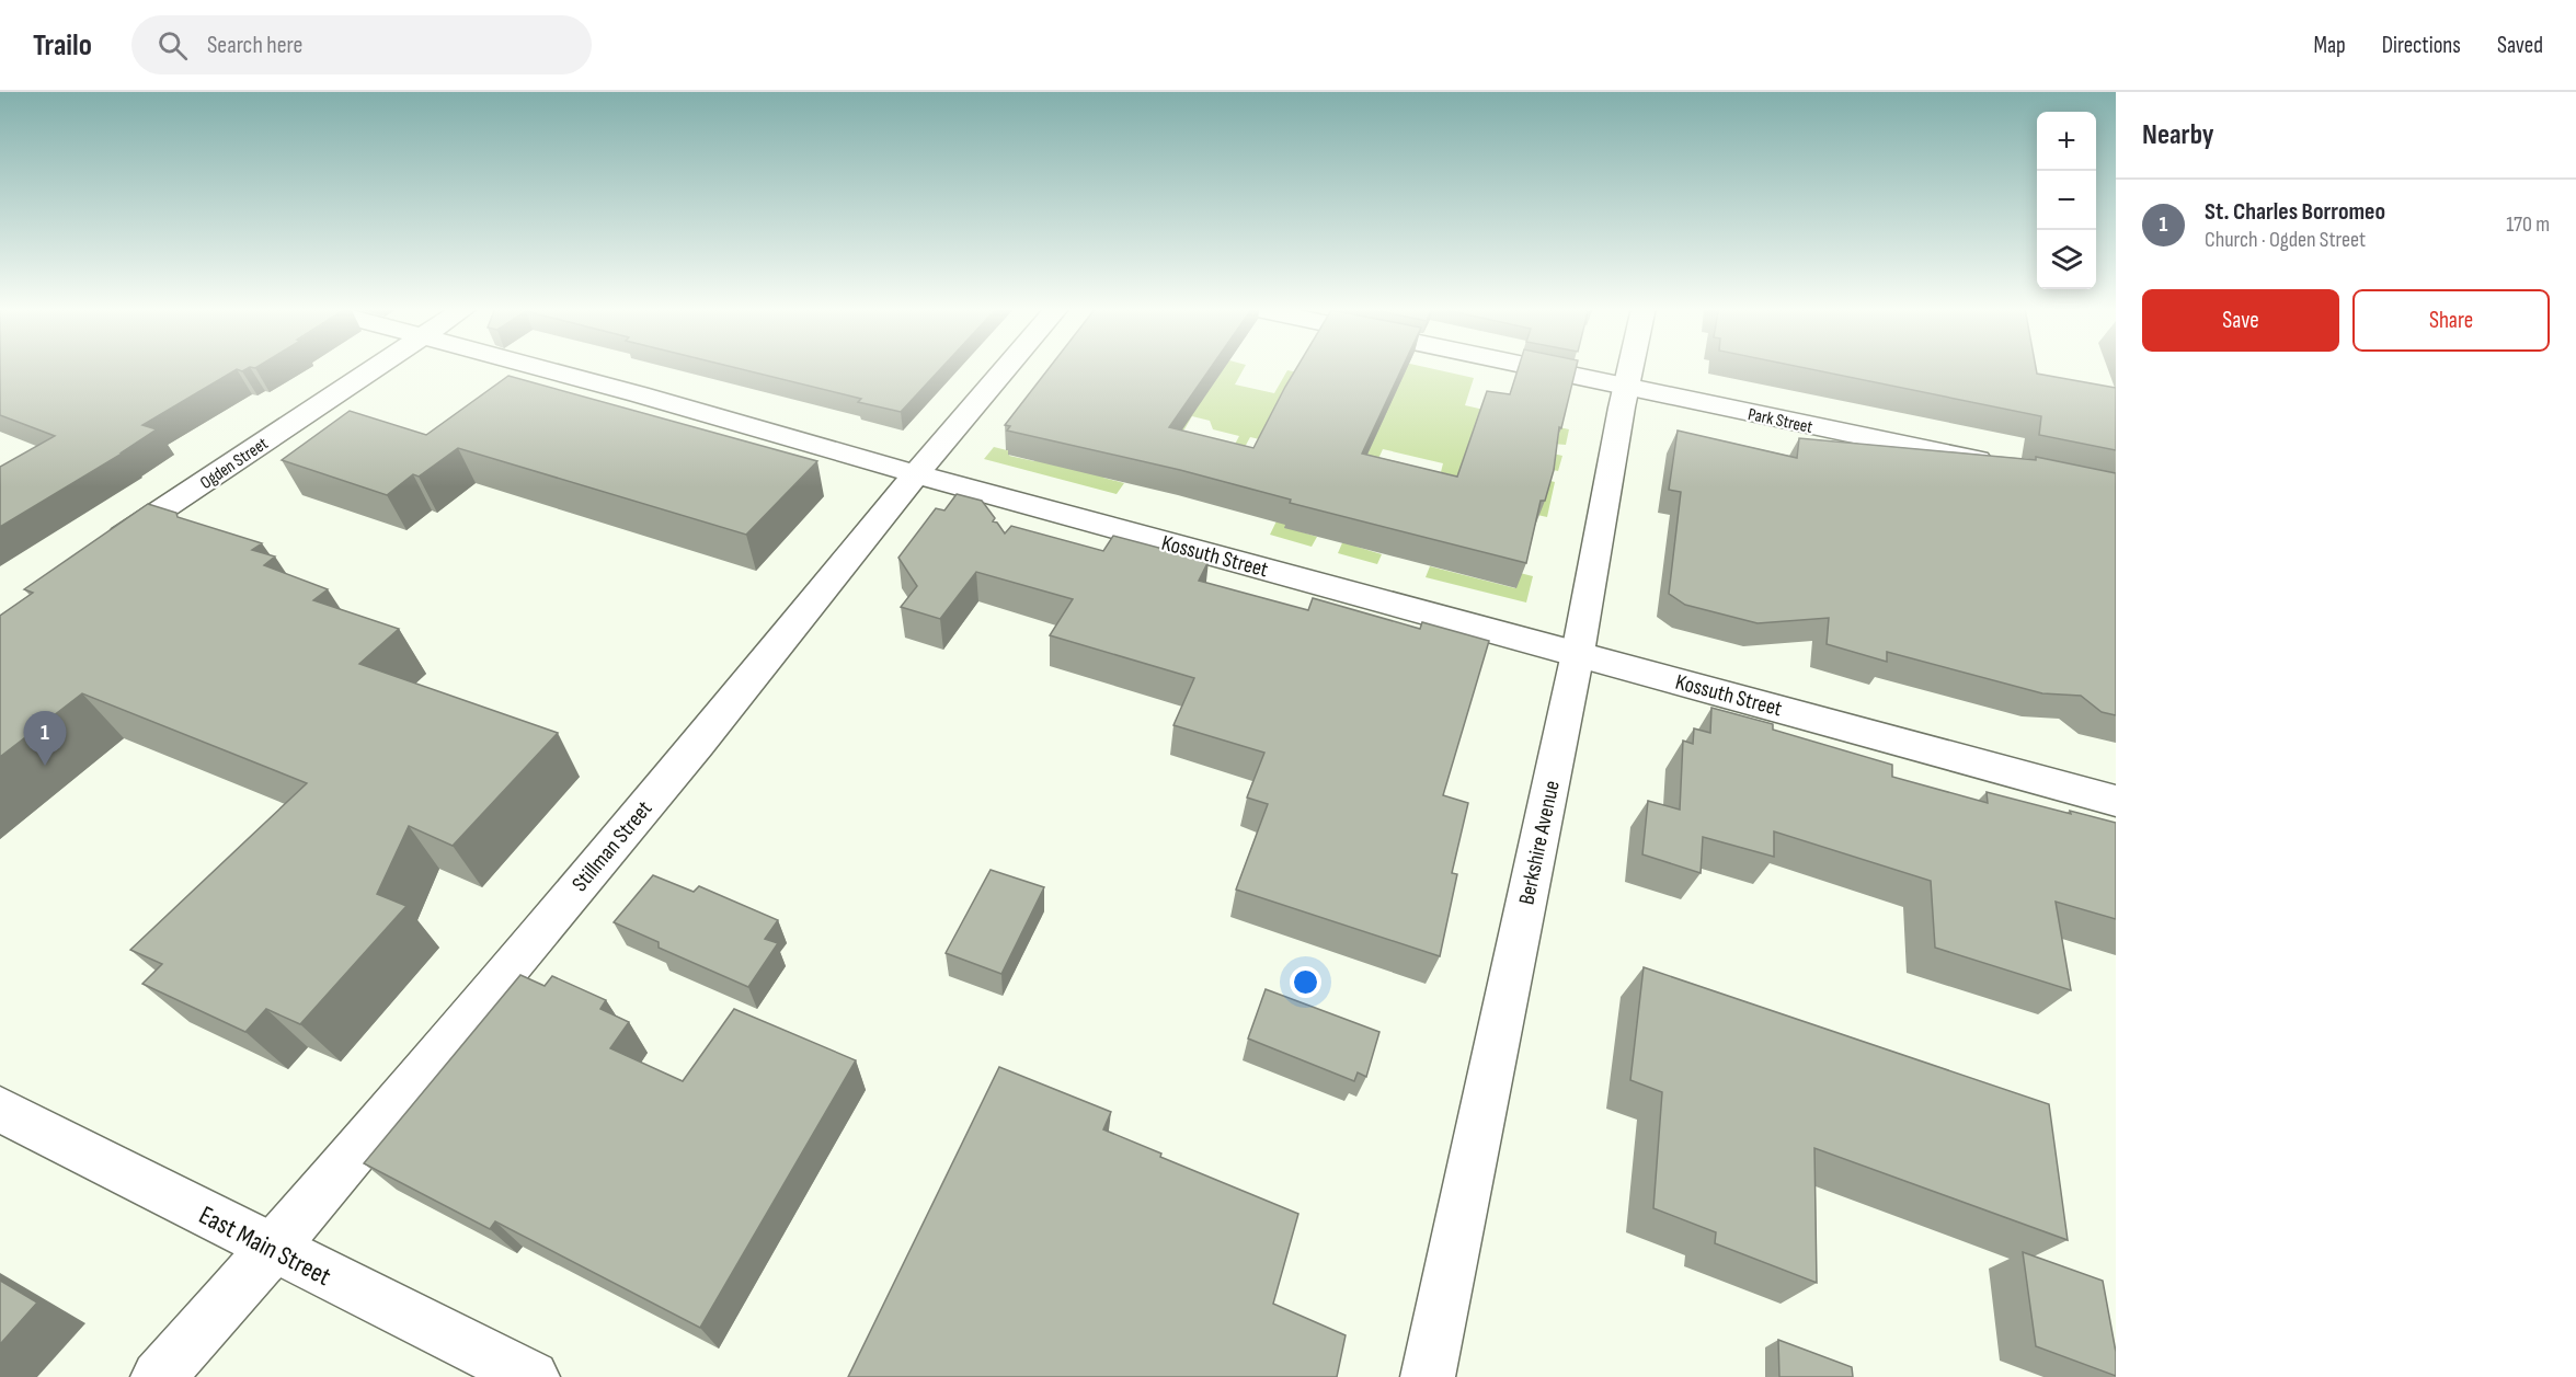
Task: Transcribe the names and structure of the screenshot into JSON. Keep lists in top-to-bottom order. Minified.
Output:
{"streets":{"street":["Park Street","Ogden Street","Kossuth Street","Berkshire Avenue","Stillman Street","East Main Street"]},"crossings":[["Park Street","Berkshire Avenue"],["Kossuth Street","Berkshire Avenue"],["Kossuth Street","Stillman Street"],["Stillman Street","East Main Street"]],"page":{"header":"Trailo","search":"Search here","nav":["Map","Directions","Saved"],"heading":"Nearby","map_buttons":["+","−"],"list":[{"mark":"1","name":"St. Charles Borromeo","note":"Church · Ogden Street","value":"170 m"}],"buttons":["Save","Share"],"pins":"1"}}
